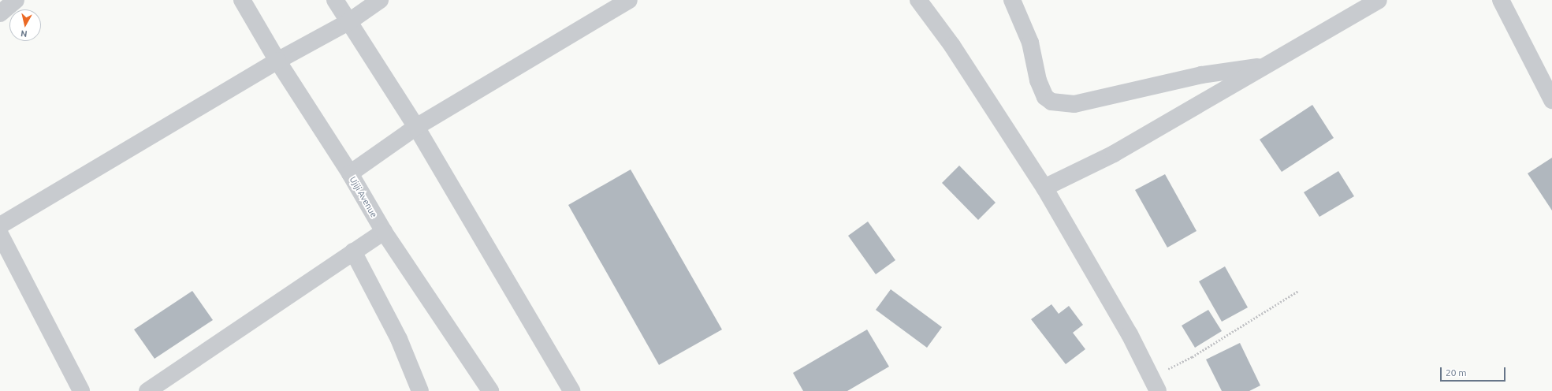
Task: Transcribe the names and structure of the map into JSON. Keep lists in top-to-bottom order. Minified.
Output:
{"streets":{"street":["Ujiji Avenue"]},"scale_bar":"20 m","north":"bottom"}
